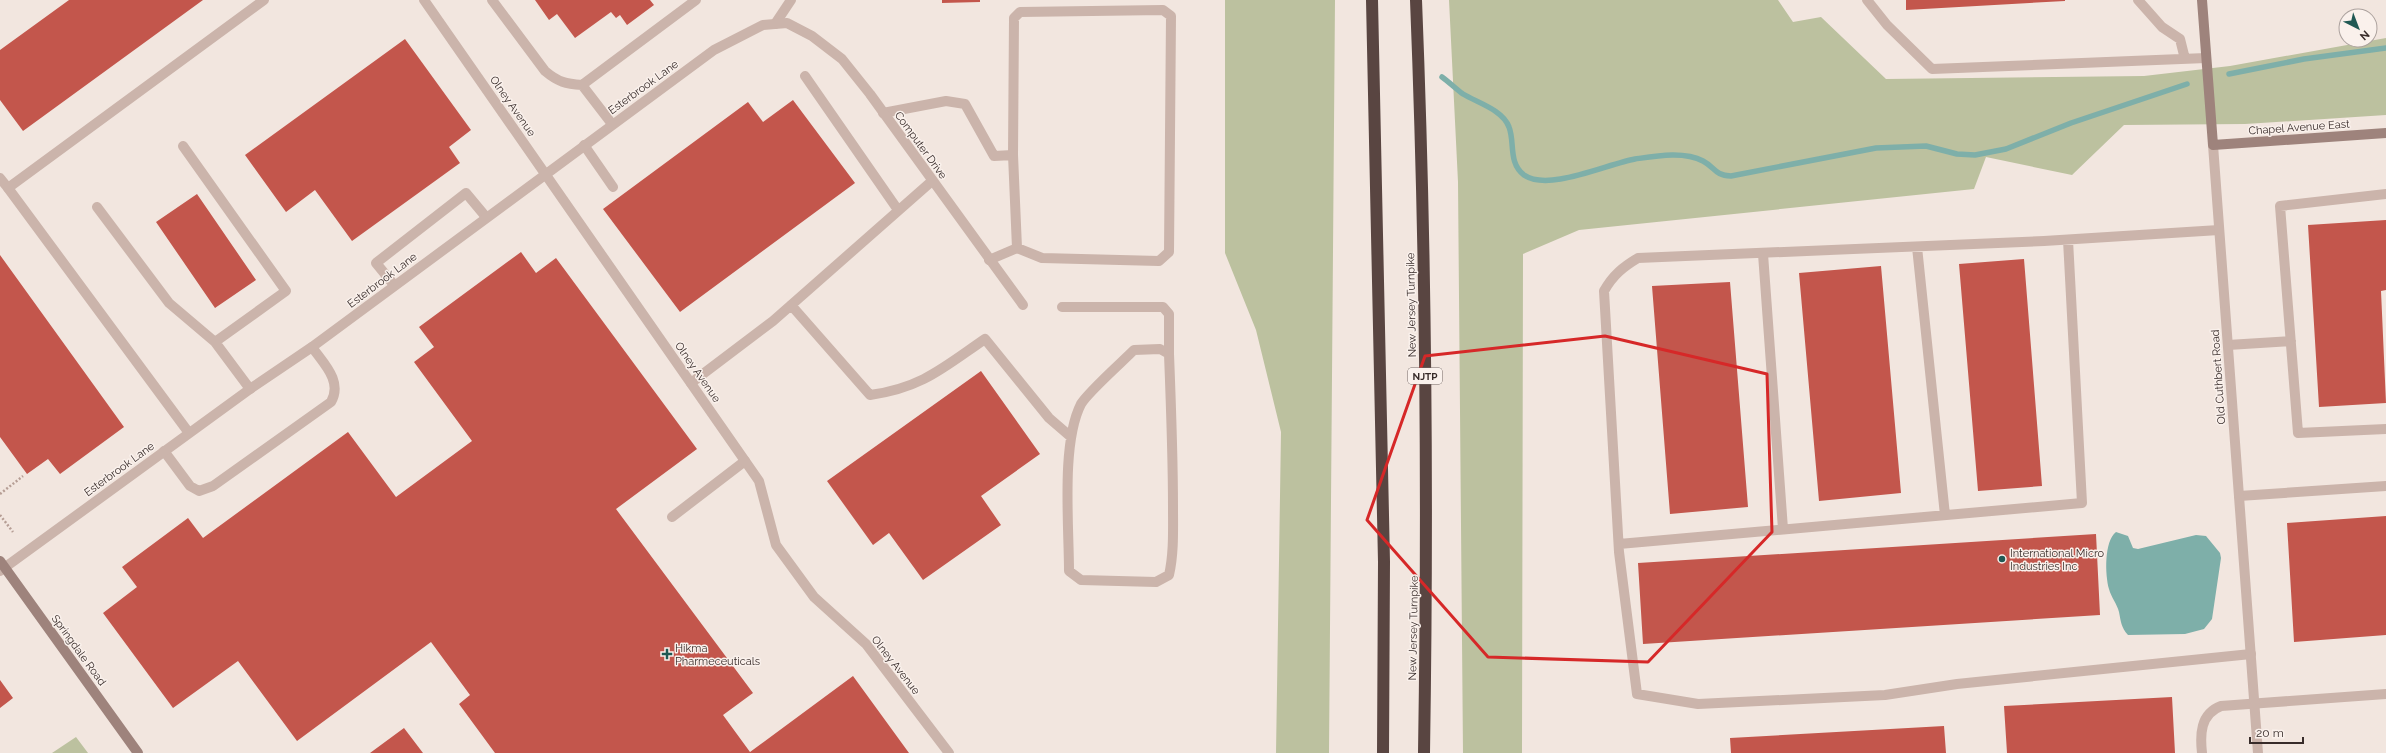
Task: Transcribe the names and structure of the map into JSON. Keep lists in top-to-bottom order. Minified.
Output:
{"streets":{"highway":["New Jersey Turnpike","NJTP"],"street":["Esterbrook Lane","Olney Avenue","Chapel Avenue East","Computer Drive","Old Cuthbert Road","Springdale Road"]},"crossings":[["Esterbrook Lane","Olney Avenue"],["Esterbrook Lane","Computer Drive"],["Esterbrook Lane","Springdale Road"],["Chapel Avenue East","Old Cuthbert Road"]],"places":{"other":["International Micro Industries Inc"],"health":["Hikma Pharmeceuticals"]},"scale_bar":"20 m","north":"bottom right"}
